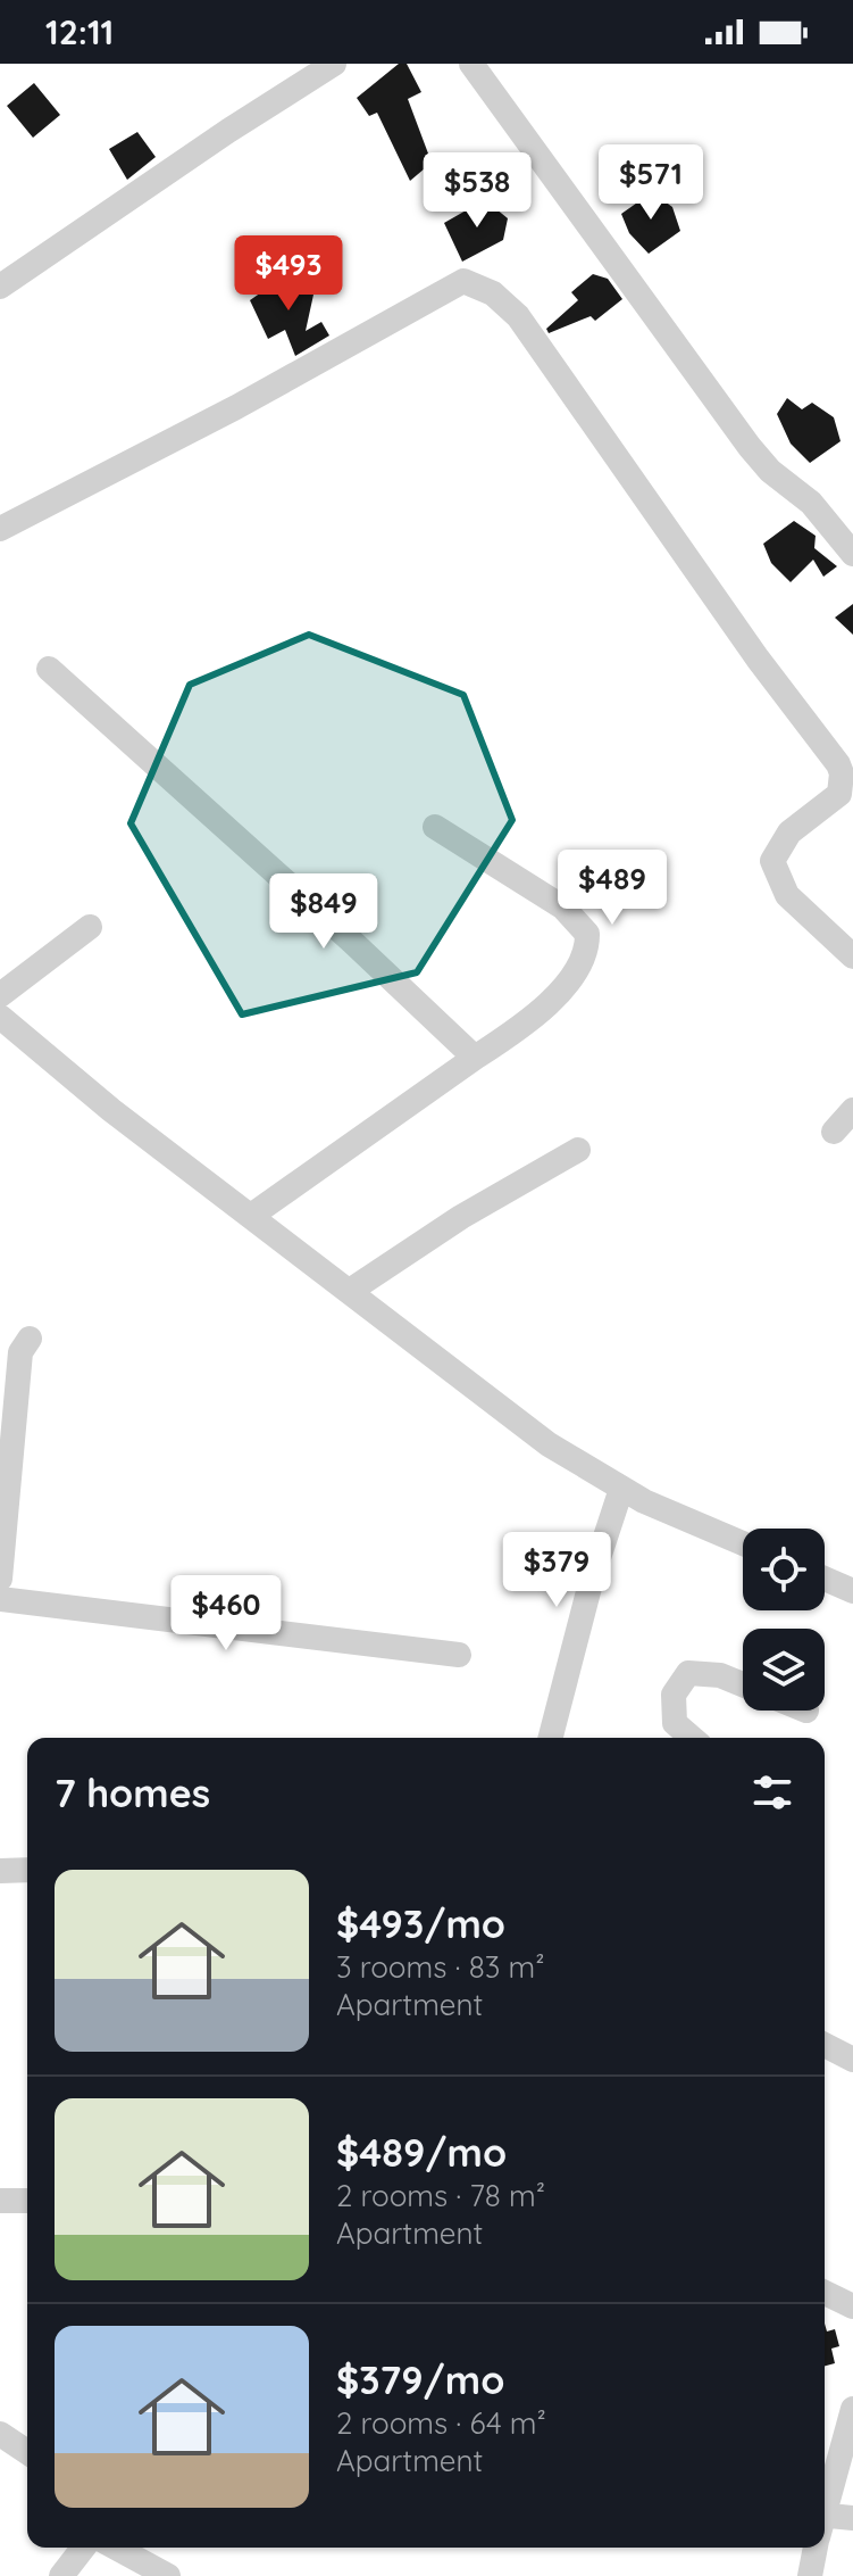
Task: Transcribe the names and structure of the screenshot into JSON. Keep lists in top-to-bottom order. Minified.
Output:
{"page":{"status":"12:11","price":["$571","$538","$493","$489","$849","$379","$460"],"heading":"7 homes","list":[{"name":"$493/mo","note":"3 rooms · 83 m² · Apartment"},{"name":"$489/mo","note":"2 rooms · 78 m² · Apartment"},{"name":"$379/mo","note":"2 rooms · 64 m² · Apartment"}]}}
